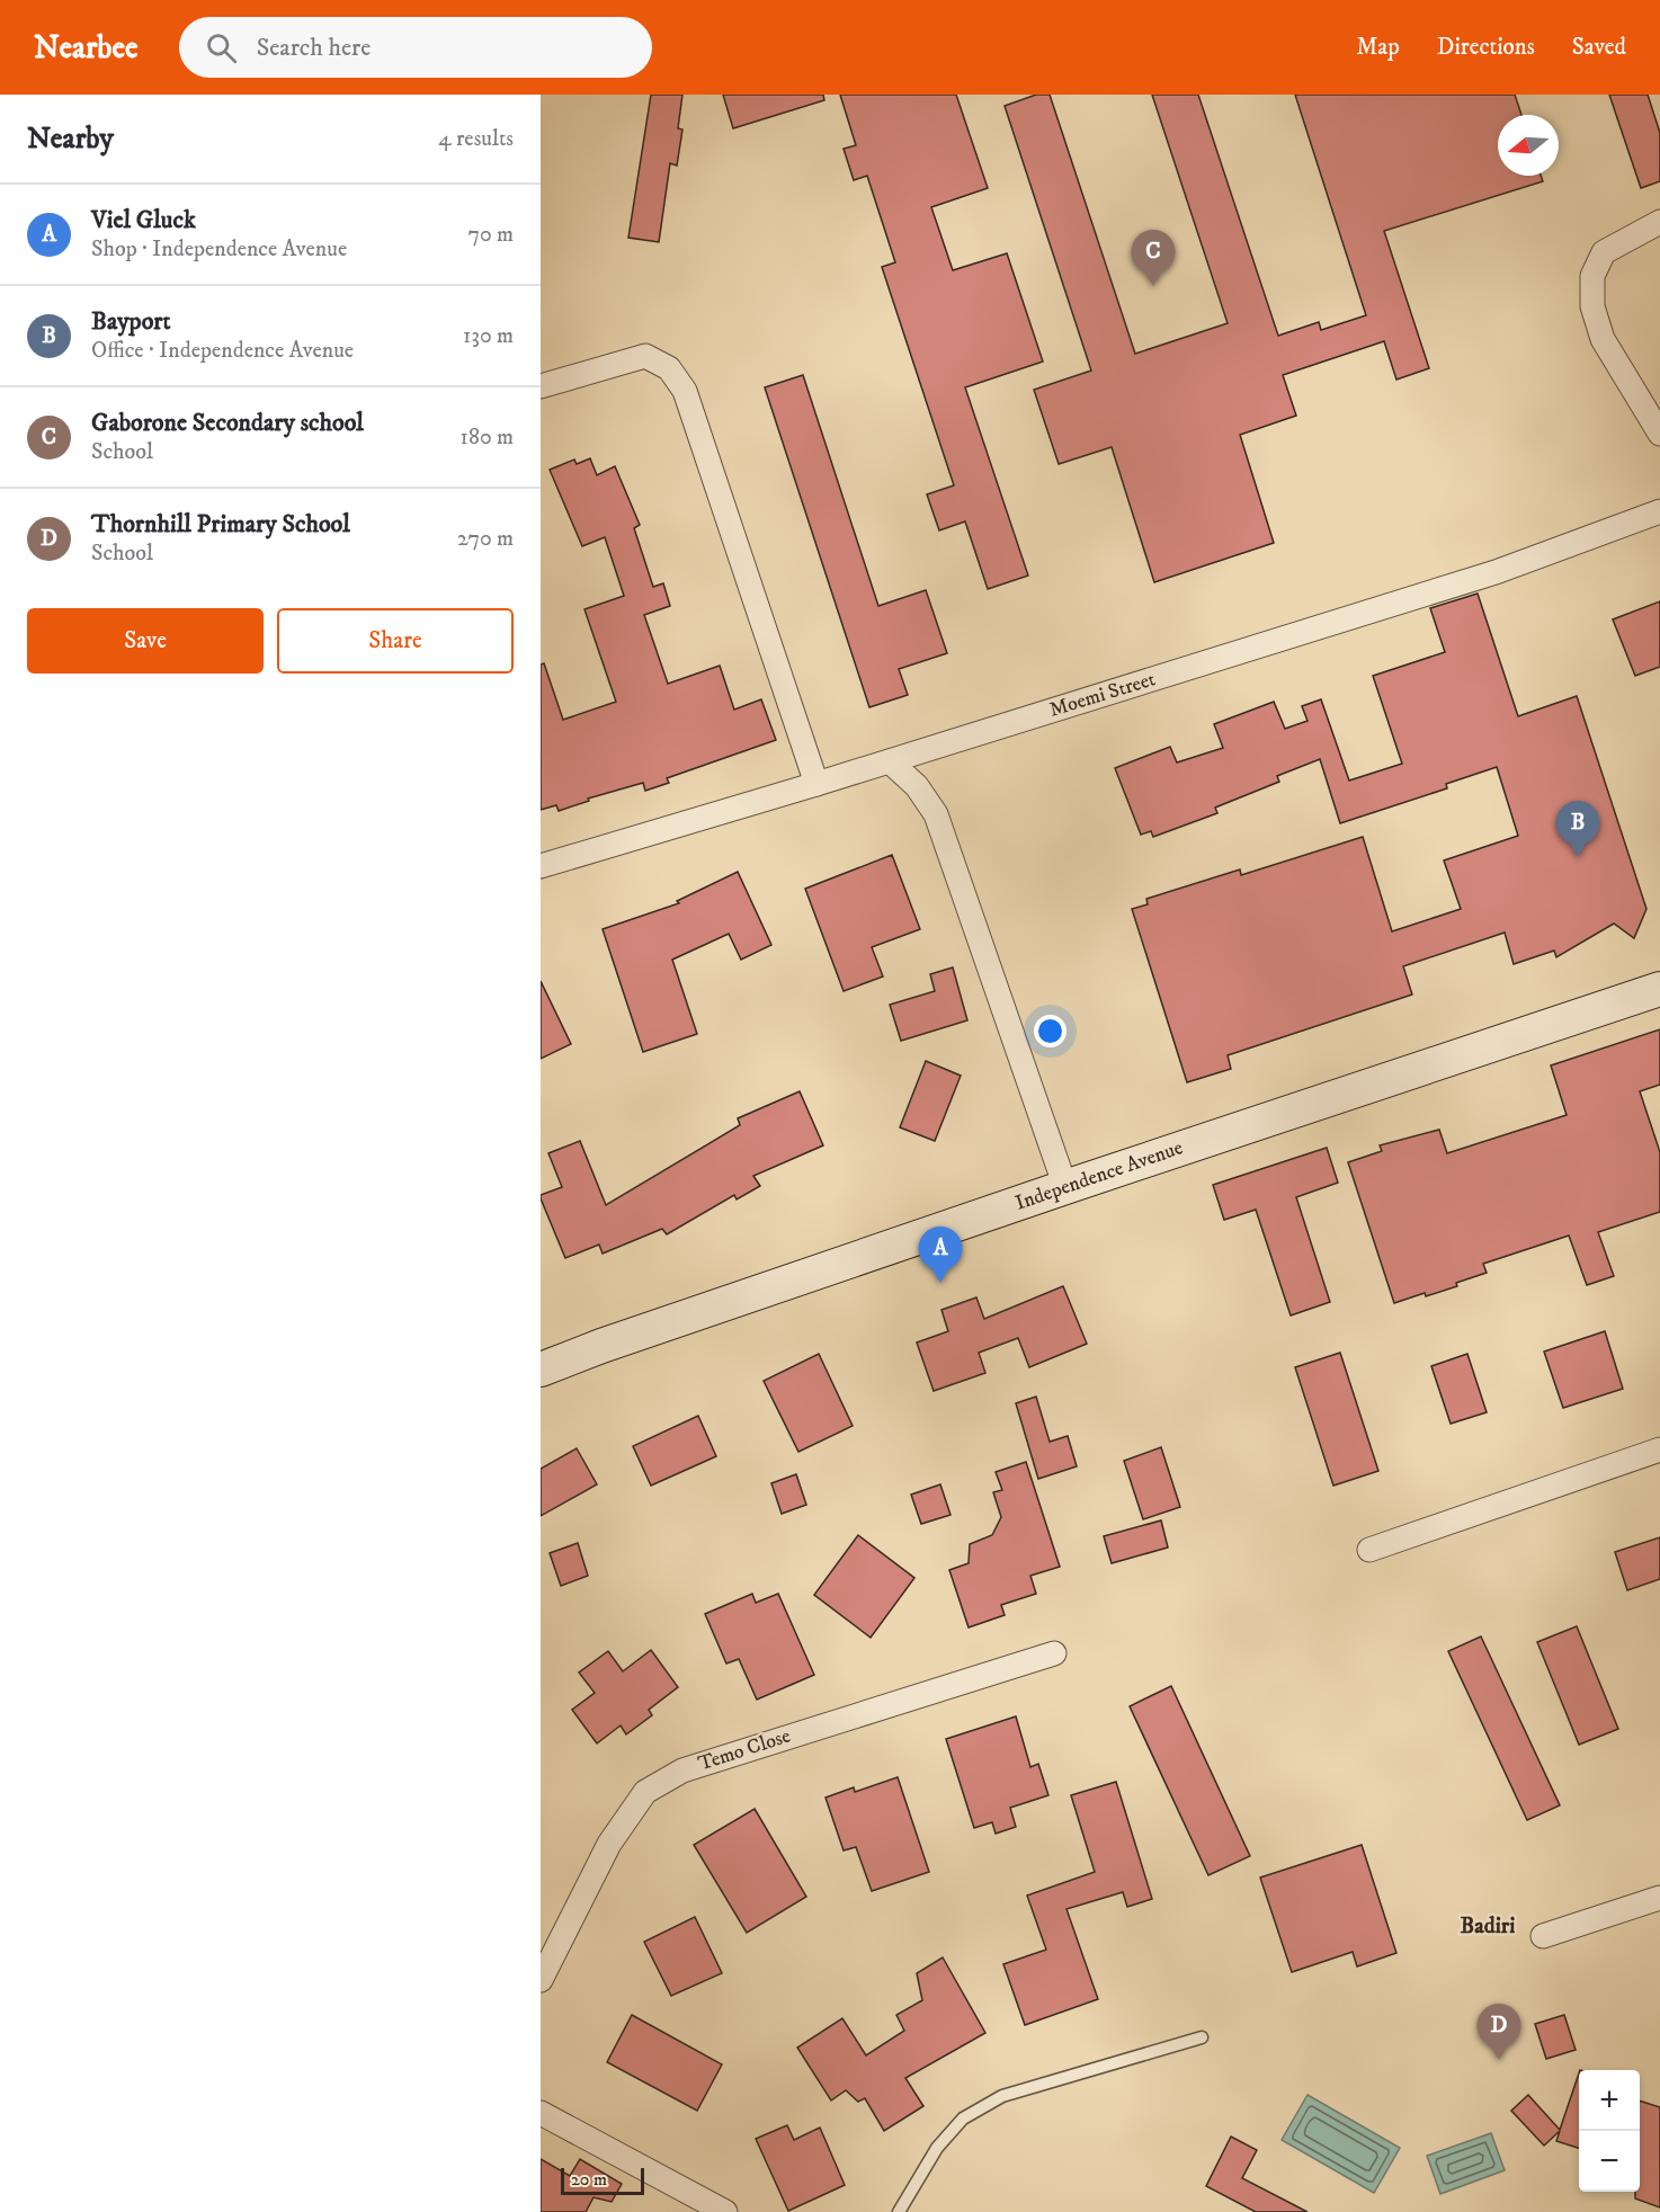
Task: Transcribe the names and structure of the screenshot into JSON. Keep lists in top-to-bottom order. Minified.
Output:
{"streets":{"street":["Moemi Street","Independence Avenue","Temo Close"]},"districts":["Badiri"],"scale_bar":"20 m","north":"left","page":{"header":"Nearbee","search":"Search here","nav":["Map","Directions","Saved"],"heading":["Nearby","4 results"],"list":[{"mark":"A","name":"Viel Gluck","note":"Shop · Independence Avenue","value":"70 m"},{"mark":"B","name":"Bayport","note":"Office · Independence Avenue","value":"130 m"},{"mark":"C","name":"Gaborone Secondary school","note":"School","value":"180 m"},{"mark":"D","name":"Thornhill Primary School","note":"School","value":"270 m"}],"pins":["C","B","A","D"],"buttons":["Save","Share"],"map_buttons":["+","−"],"scale":"20 m"}}
